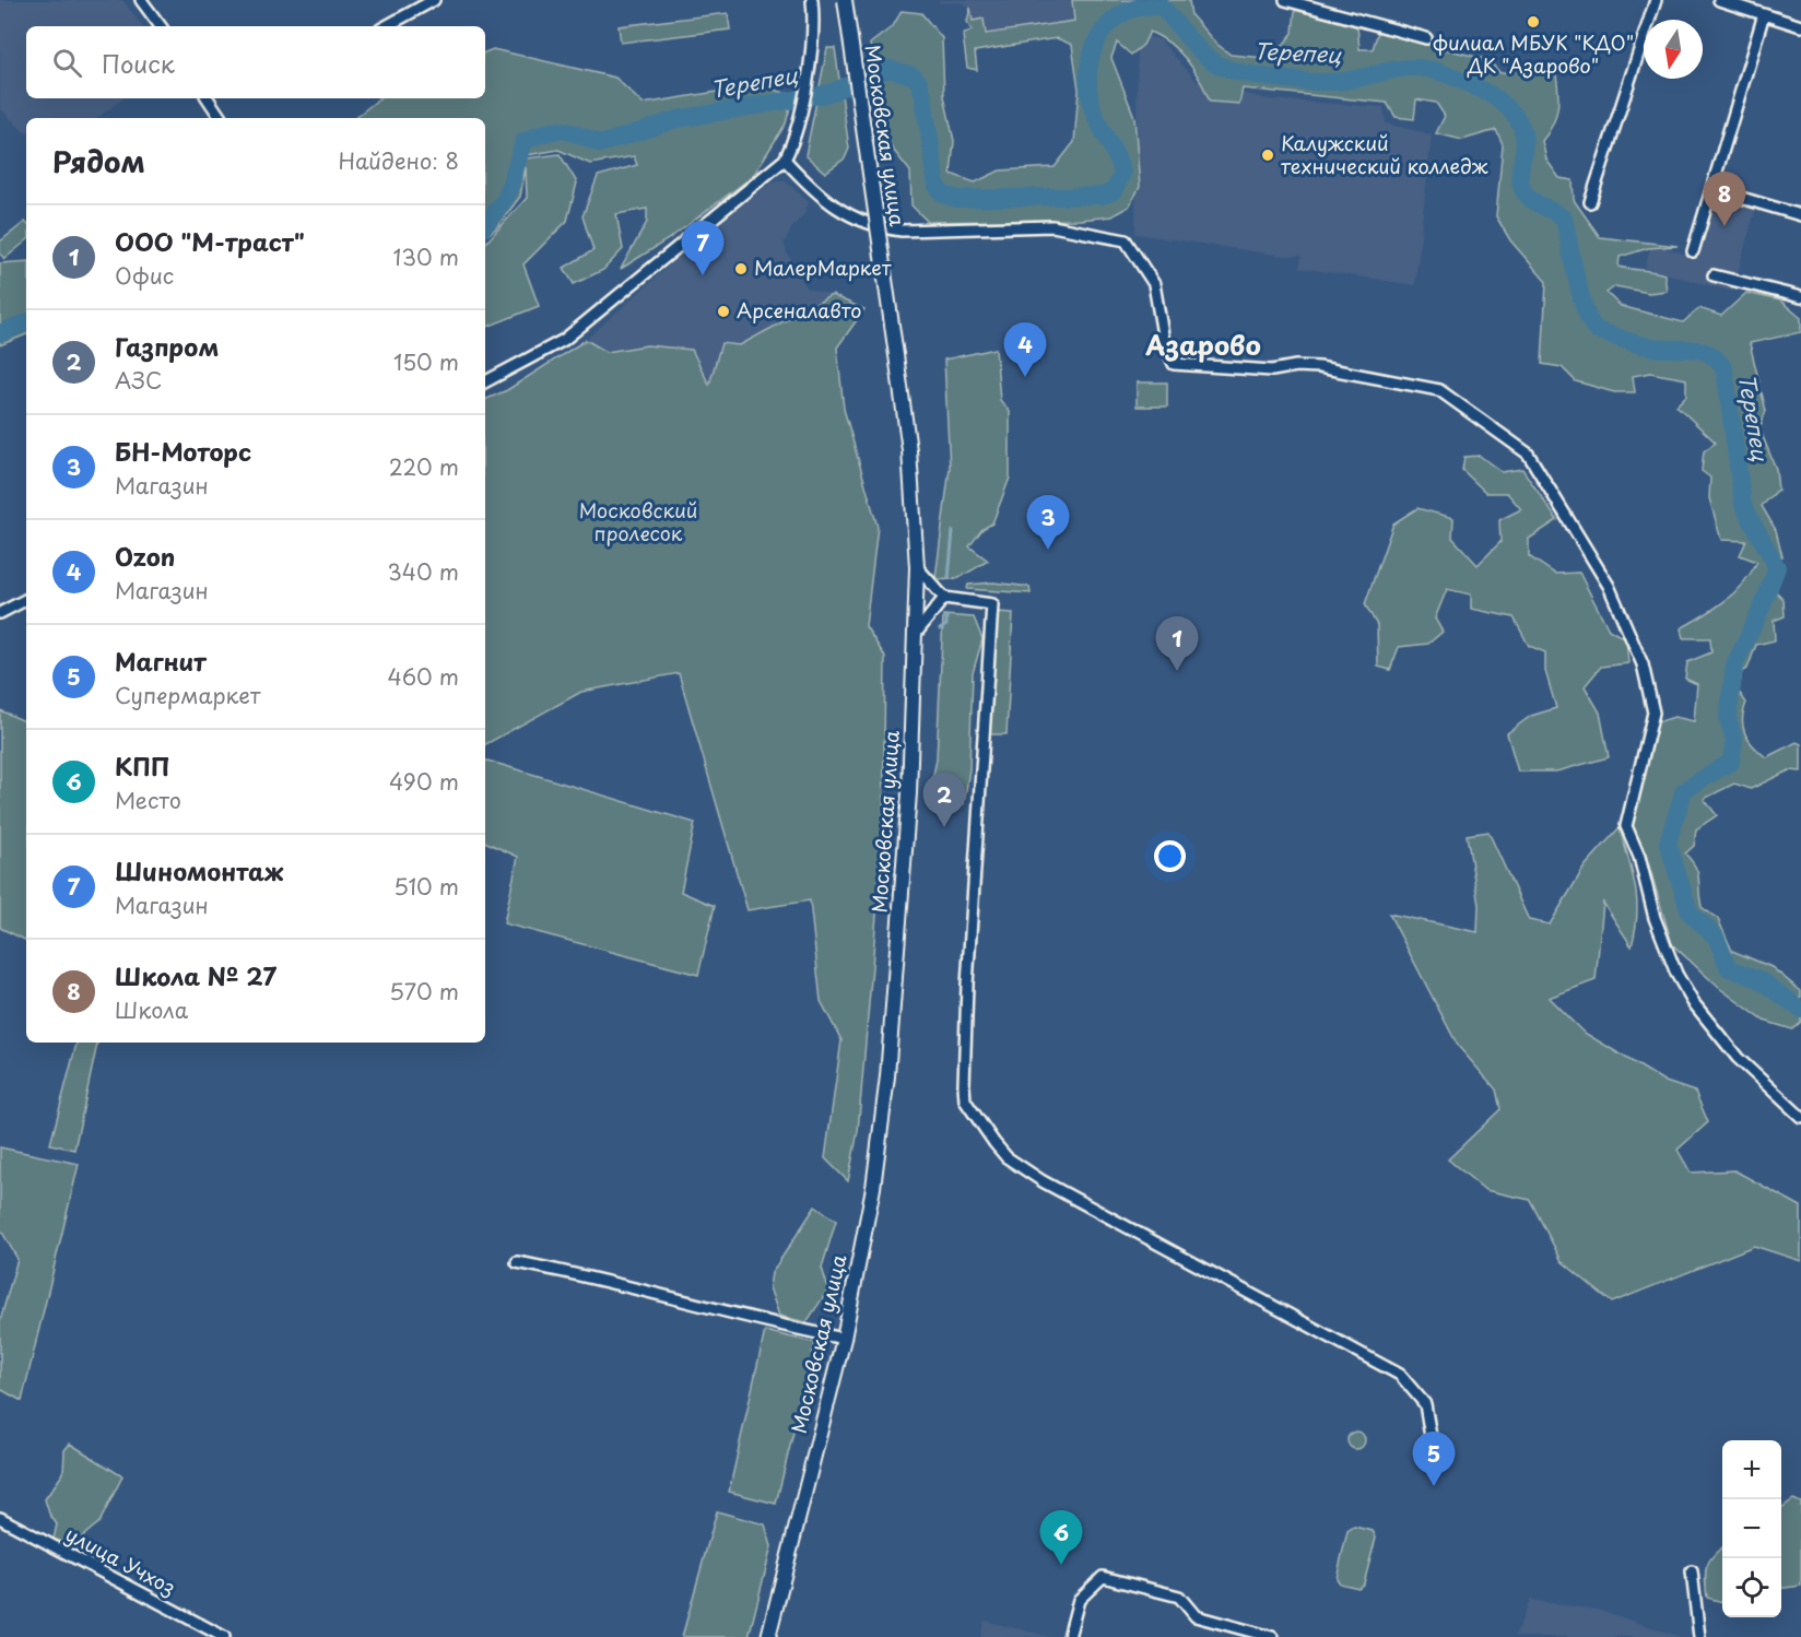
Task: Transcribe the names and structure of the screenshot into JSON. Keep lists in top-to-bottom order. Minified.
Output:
{"streets":{"main road":["Московская улица"],"street":["улица Учхоз"]},"districts":["Азарово"],"water":["Терепец"],"parks":["Московский пролесок"],"places":["филиал МБУК \"КДО\" ДК \"Азарово\"","Калужский технический колледж","МалерМаркет","Арсеналавто"],"north":"bottom","page":{"search":"Поиск","heading":["Рядом","Найдено: 8"],"pins":["8","7","4","3","1","2","5","6"],"list":[{"mark":"1","name":"ООО \"М-траст\"","note":"Офис","value":"130 m"},{"mark":"2","name":"Газпром","note":"АЗС","value":"150 m"},{"mark":"3","name":"БН-Моторс","note":"Магазин","value":"220 m"},{"mark":"4","name":"Ozon","note":"Магазин","value":"340 m"},{"mark":"5","name":"Магнит","note":"Супермаркет","value":"460 m"},{"mark":"6","name":"КПП","note":"Место","value":"490 m"},{"mark":"7","name":"Шиномонтаж","note":"Магазин","value":"510 m"},{"mark":"8","name":"Школа № 27","note":"Школа","value":"570 m"}],"map_buttons":["+","−"]}}
